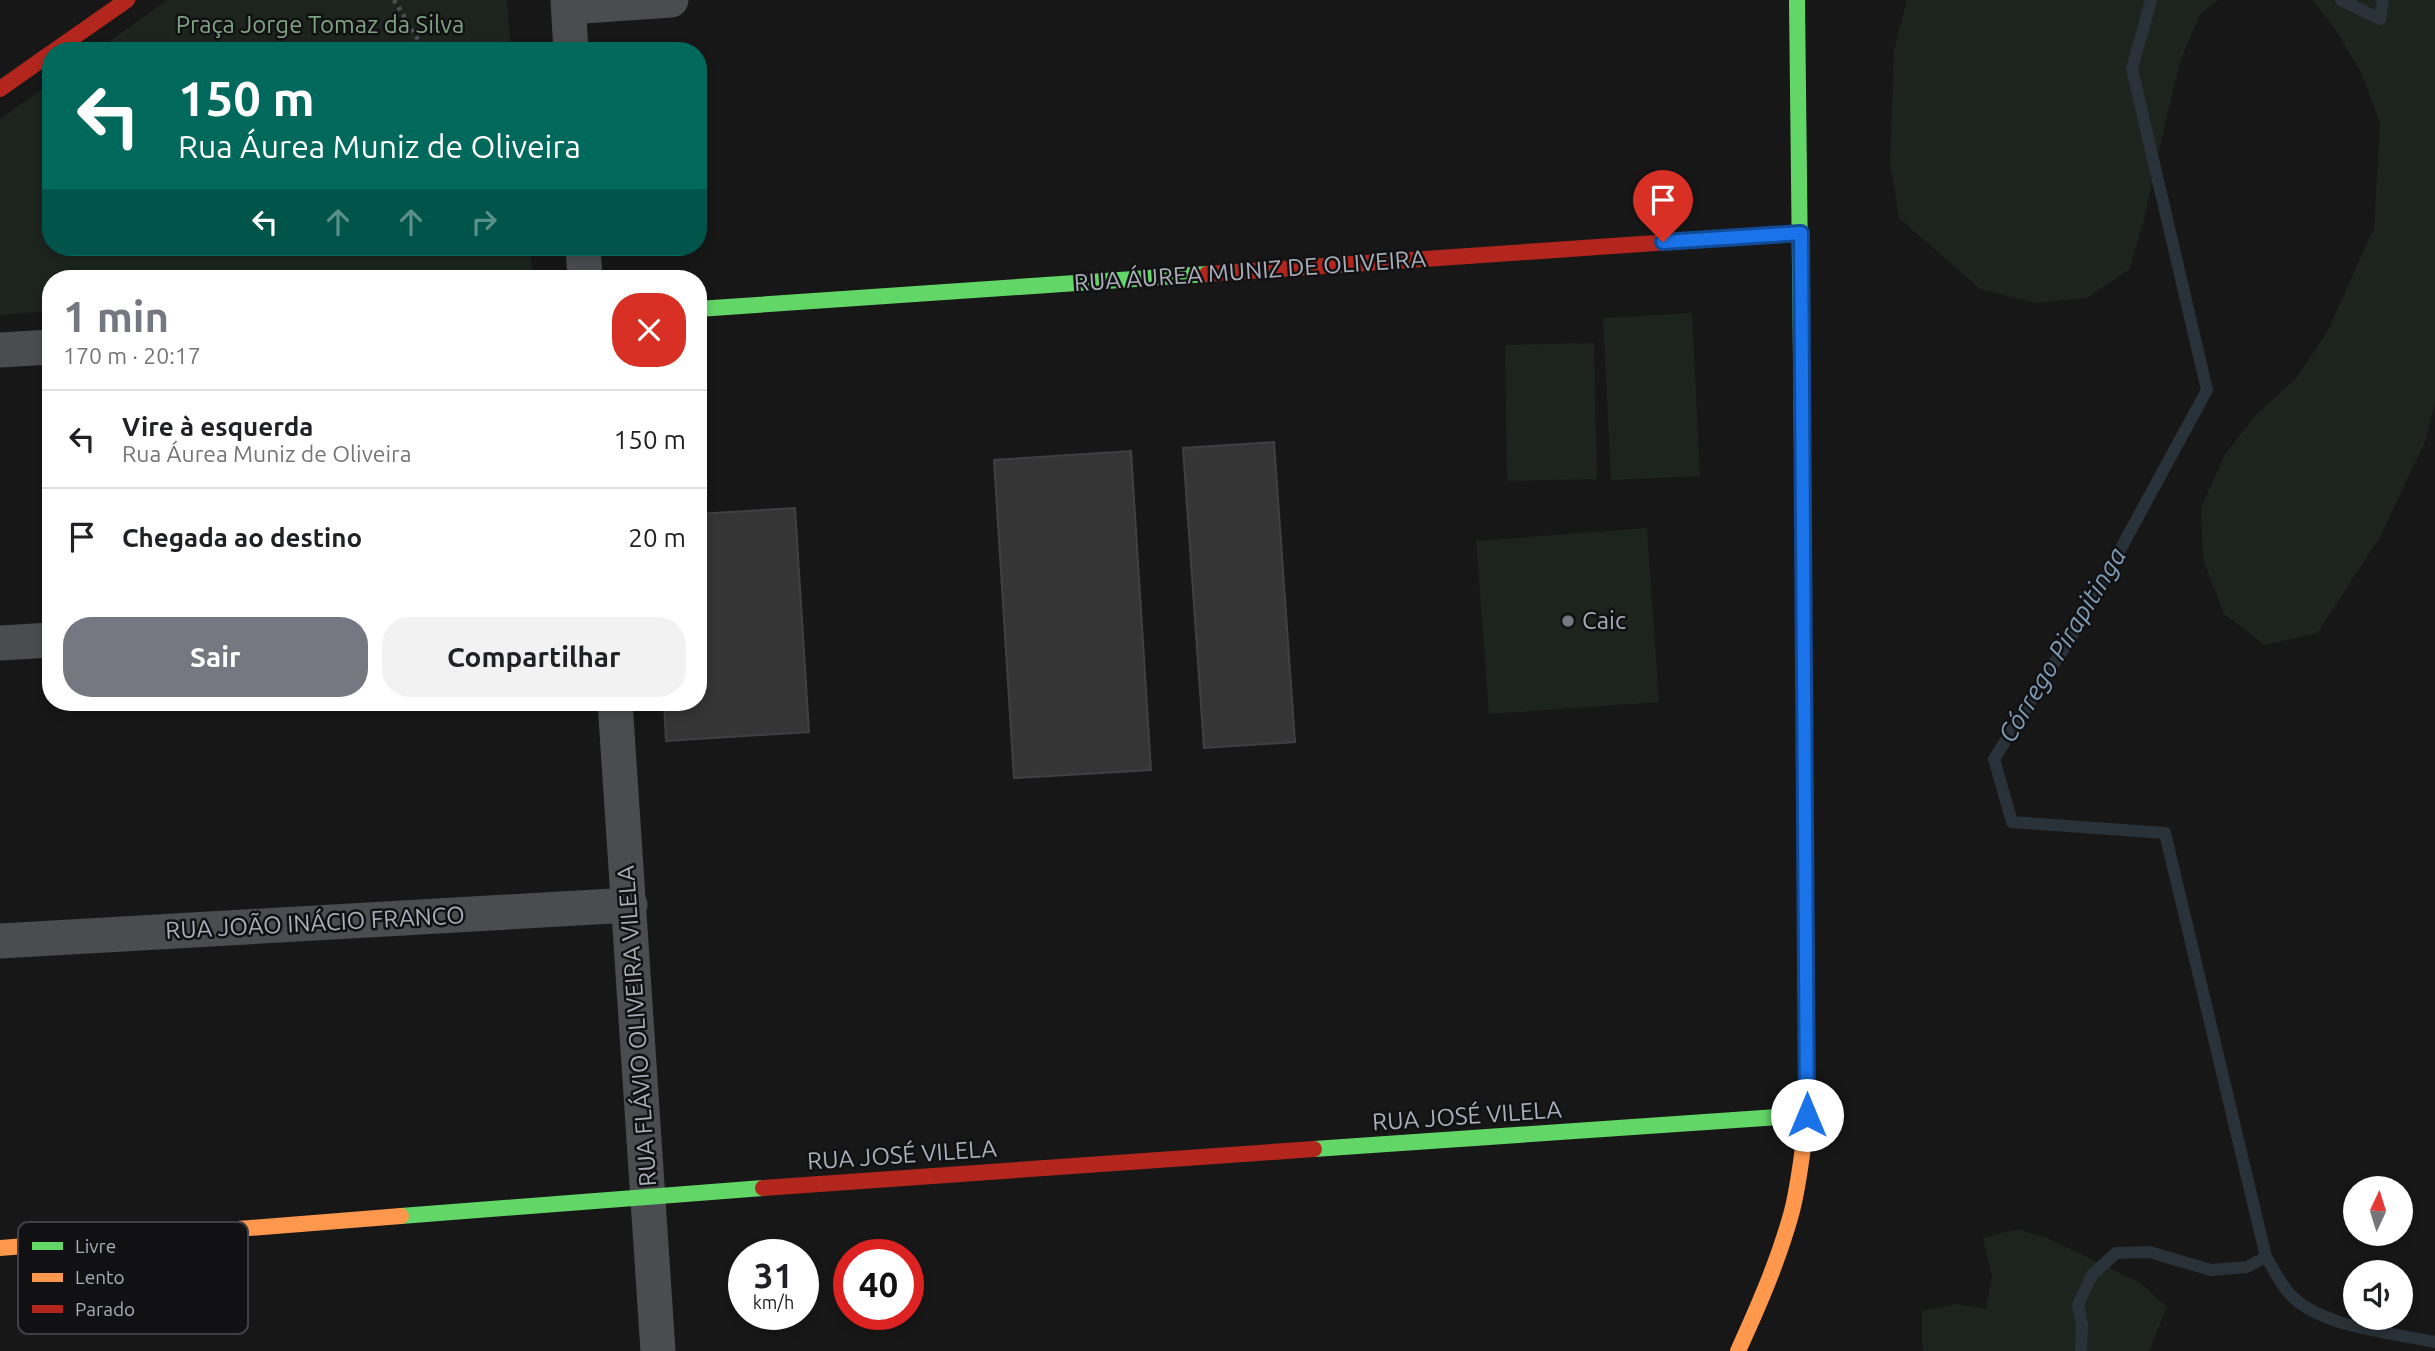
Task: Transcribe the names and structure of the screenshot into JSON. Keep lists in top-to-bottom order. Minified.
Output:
{"streets":{"street":["RUA ÁUREA MUNIZ DE OLIVEIRA","RUA JOÃO INÁCIO FRANCO","RUA FLÁVIO OLIVEIRA VILELA","RUA JOSÉ VILELA"]},"crossings":[["RUA JOÃO INÁCIO FRANCO","RUA FLÁVIO OLIVEIRA VILELA"],["RUA FLÁVIO OLIVEIRA VILELA","RUA JOSÉ VILELA"]],"water":["Córrego Pirapitinga"],"parks":["Praça Jorge Tomaz da Silva"],"places":["Caic"],"legend":["Livre","Lento","Parado"],"north":"top","page":{"turn":["150 m","Rua Áurea Muniz de Oliveira"],"heading":["1 min","170 m · 20:17"],"list":[{"name":"Vire à esquerda","note":"Rua Áurea Muniz de Oliveira","value":"150 m"},{"name":"Chegada ao destino","value":"20 m"}],"buttons":["Sair","Compartilhar"],"speed":"31 km/h","limit":"40"}}
